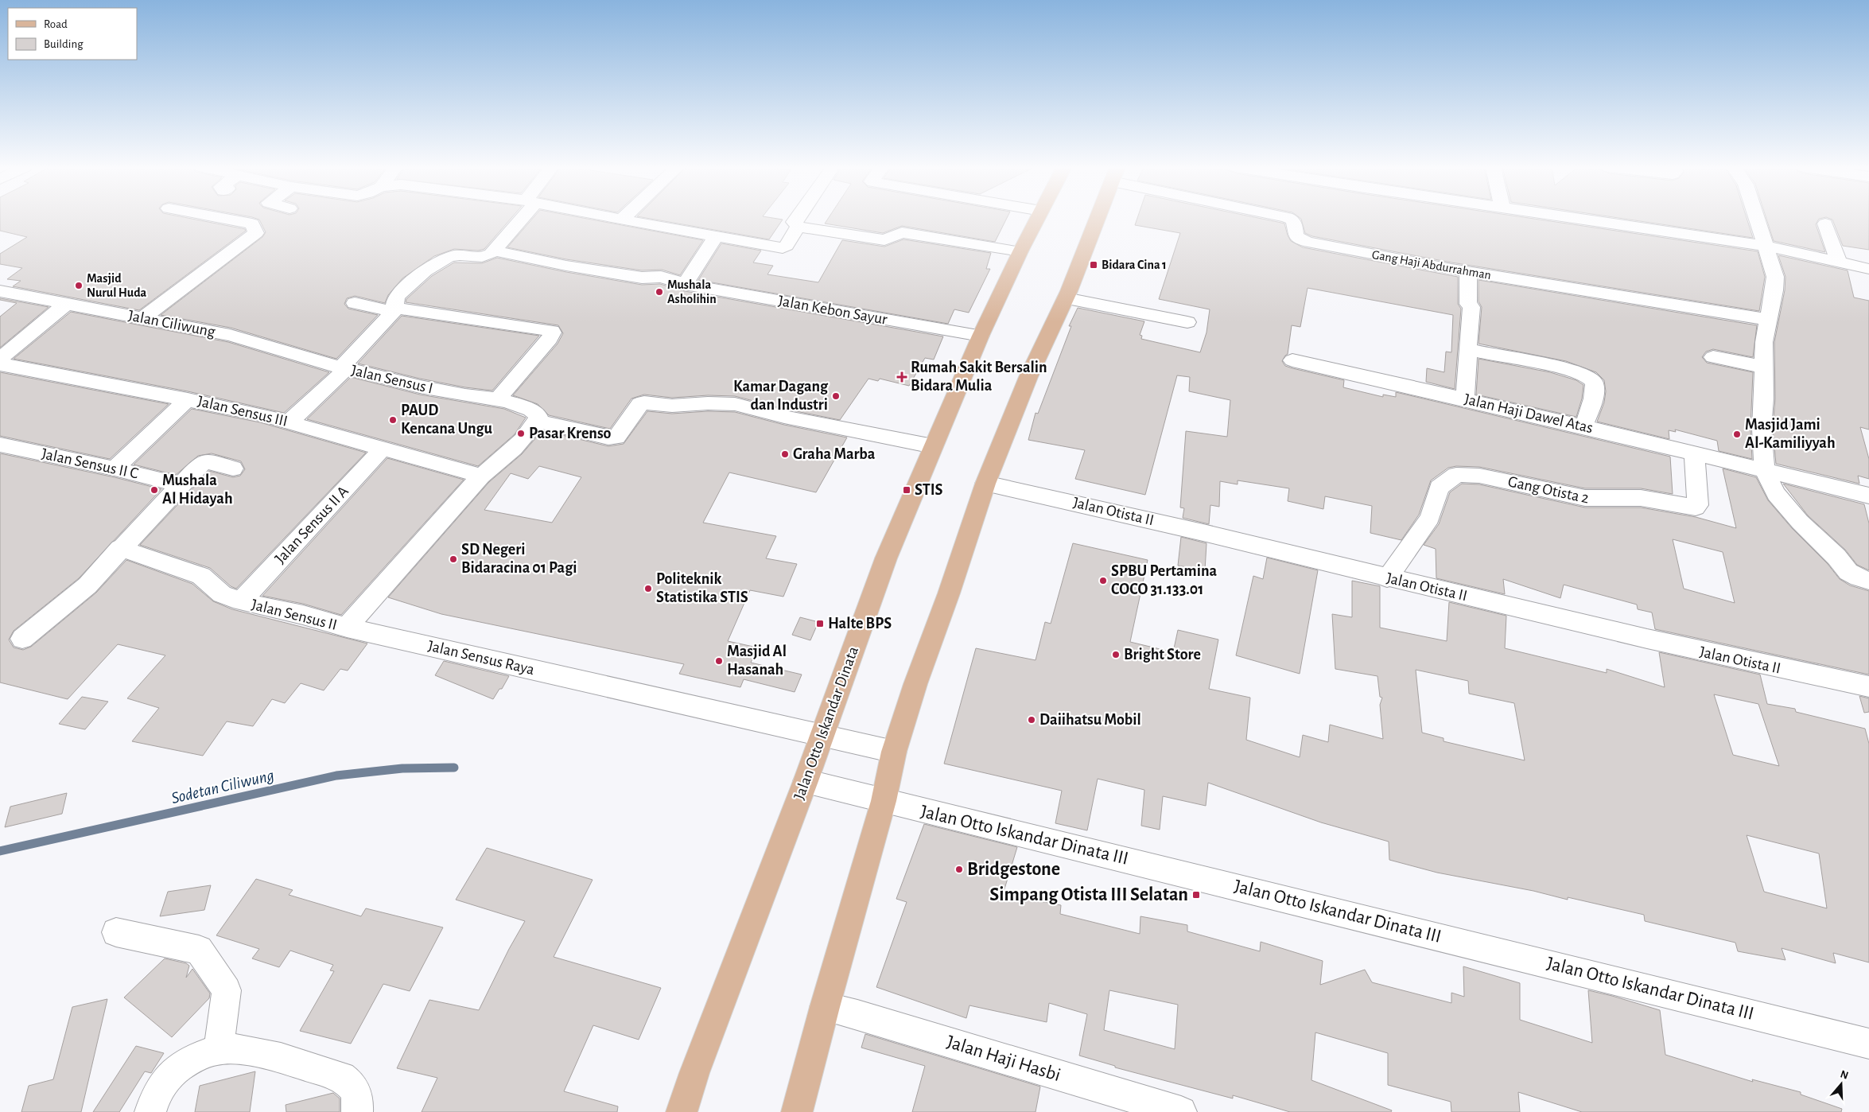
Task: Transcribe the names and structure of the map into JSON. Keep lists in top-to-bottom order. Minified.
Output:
{"streets":{"main road":["Jalan Otto Iskandar Dinata"],"street":["Gang Haji Abdurrahman","Jalan Kebon Sayur","Jalan Ciliwung","Jalan Sensus I","Jalan Sensus III","Jalan Haji Dawel Atas","Jalan Sensus II C","Gang Otista 2","Jalan Otista II","Jalan Sensus II A","Jalan Sensus II","Jalan Sensus Raya","Jalan Otto Iskandar Dinata III","Jalan Haji Hasbi"]},"crossings":[["Jalan Kebon Sayur","Jalan Sensus I"],["Jalan Kebon Sayur","Jalan Otto Iskandar Dinata"],["Jalan Ciliwung","Jalan Sensus I"],["Jalan Sensus I","Jalan Otto Iskandar Dinata"],["Jalan Sensus III","Jalan Sensus II A"],["Jalan Haji Dawel Atas","Gang Otista 2"],["Gang Otista 2","Jalan Otista II"],["Jalan Sensus II A","Jalan Sensus II"],["Jalan Sensus II","Jalan Sensus Raya"],["Jalan Sensus Raya","Jalan Otto Iskandar Dinata"],["Jalan Otto Iskandar Dinata","Jalan Otto Iskandar Dinata III"]],"water":["Sodetan Ciliwung"],"places":{"transit":["Bidara Cina 1","STIS","Halte BPS","Simpang Otista III Selatan"],"other":["Masjid Nurul Huda","Mushala Asholihin","Kamar Dagang dan Industri","PAUD Kencana Ungu","Pasar Krenso","Masjid Jami Al-Kamiliyyah","Graha Marba","Mushala Al Hidayah","SD Negeri Bidaracina 01 Pagi","SPBU Pertamina COCO 31.133.01","Politeknik Statistika STIS","Bright Store","Masjid Al Hasanah","Daiihatsu Mobil","Bridgestone"],"health":["Rumah Sakit Bersalin Bidara Mulia"]},"legend":["Road","Building"],"north":"top"}
